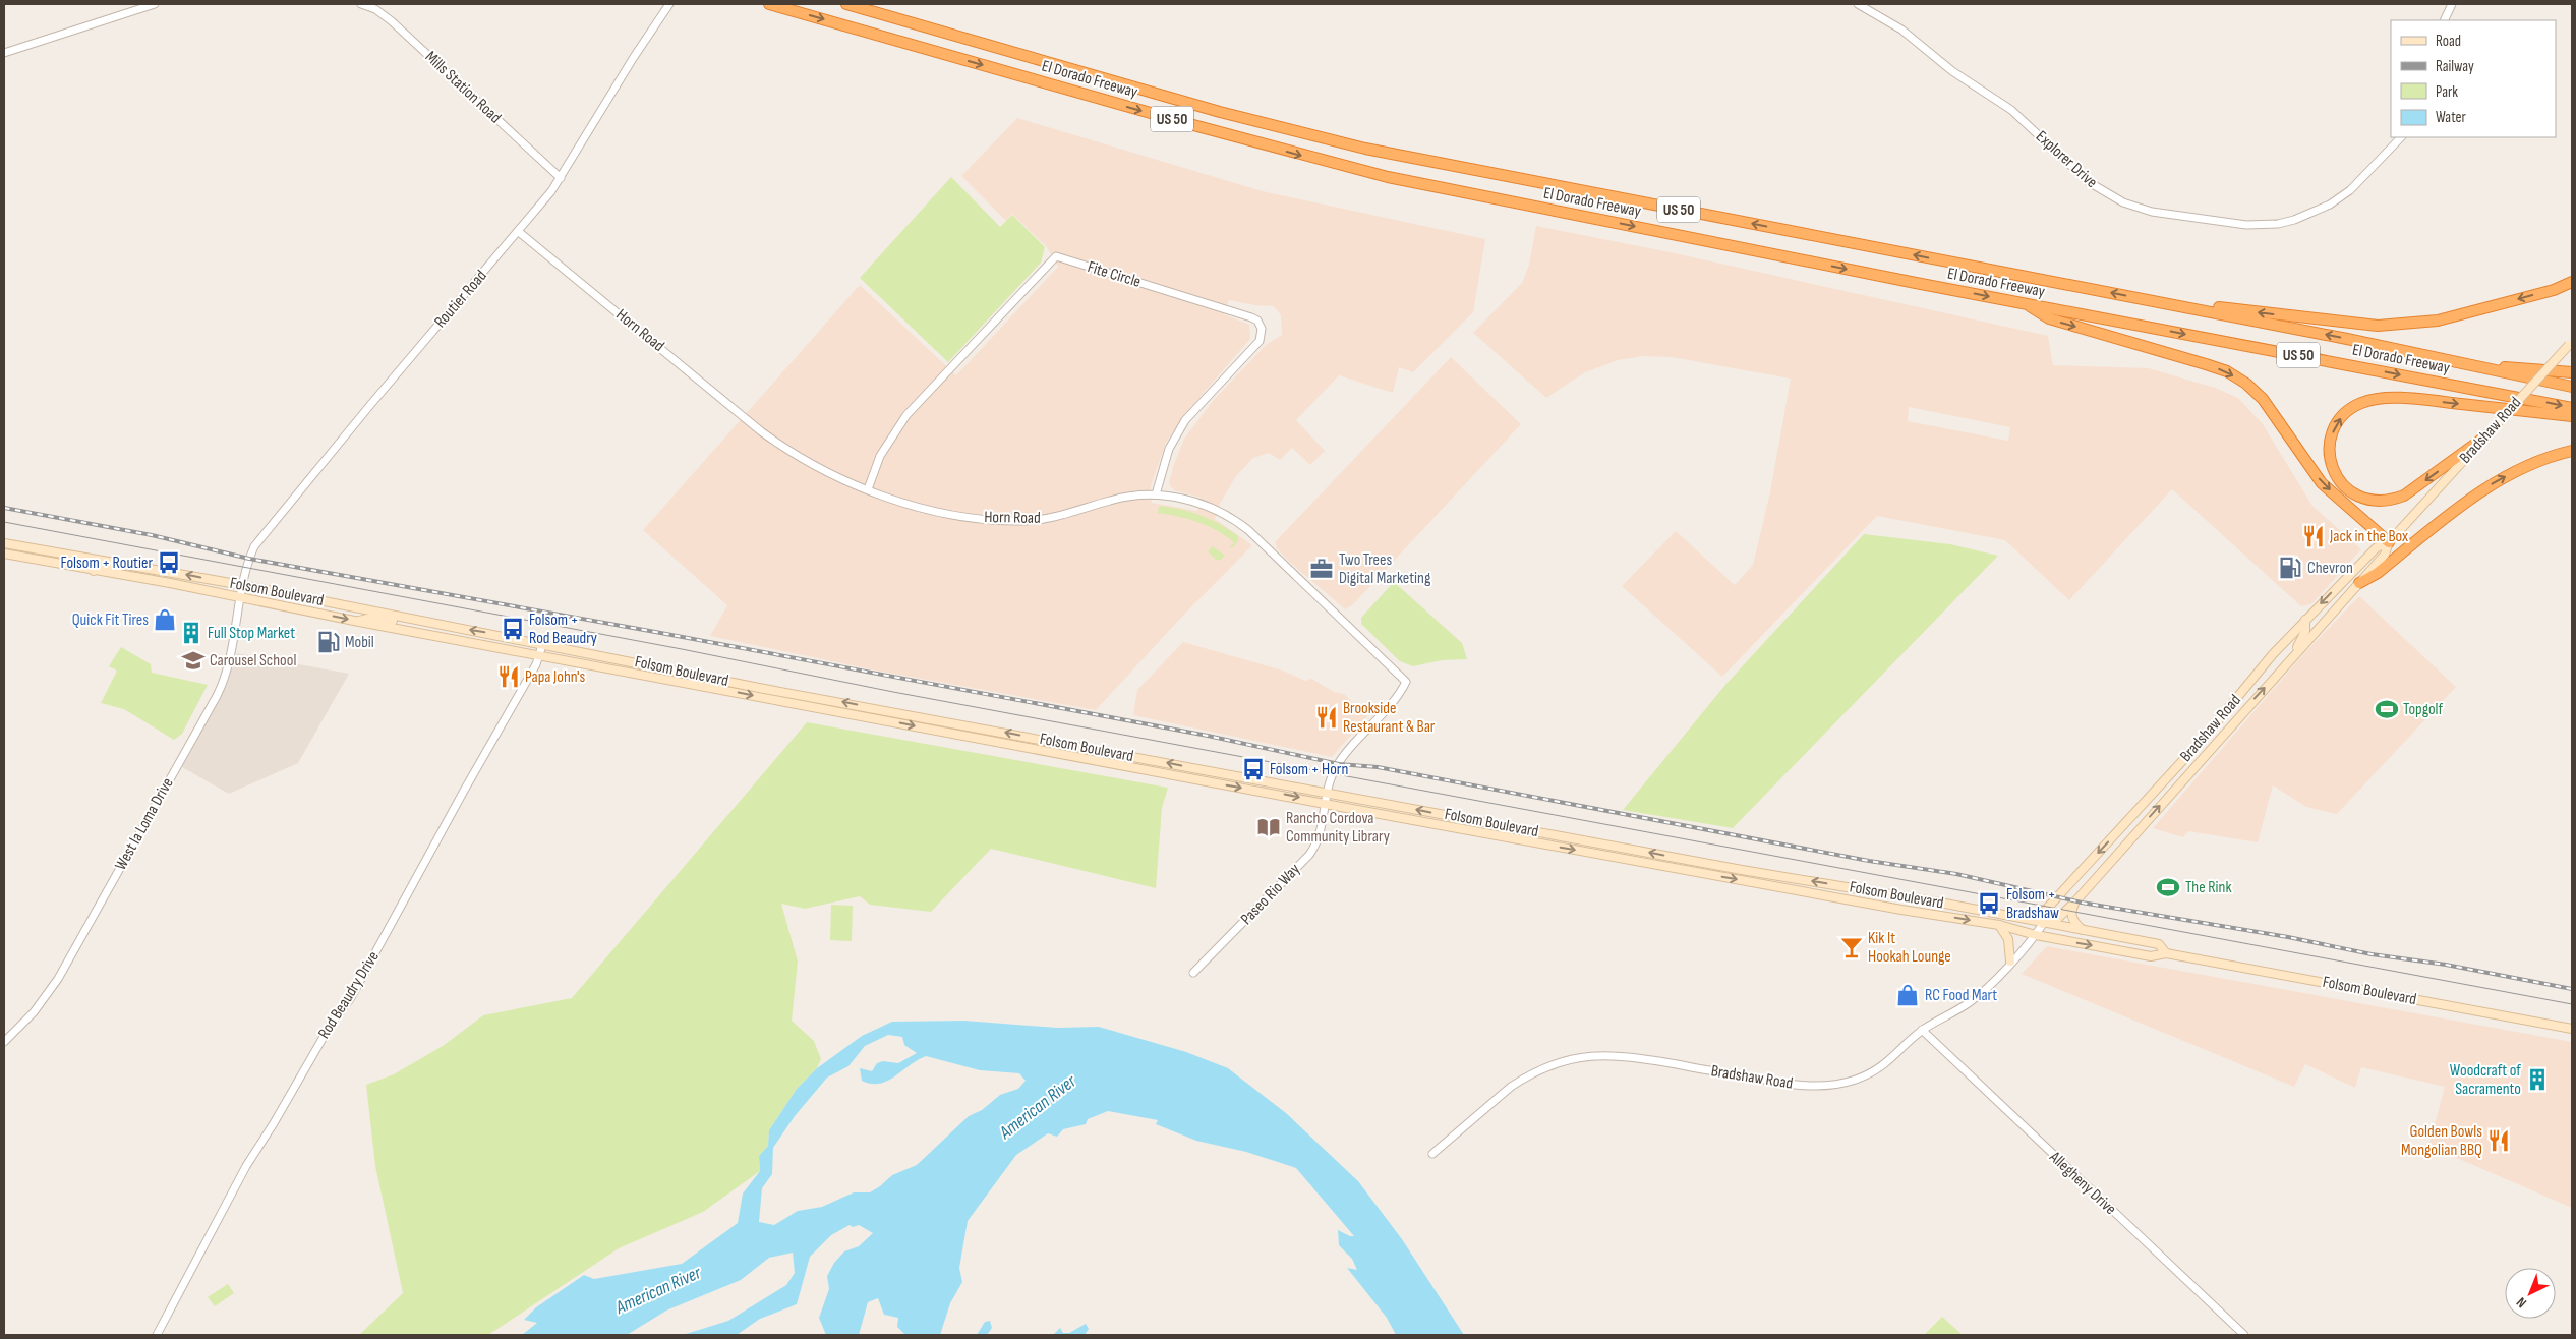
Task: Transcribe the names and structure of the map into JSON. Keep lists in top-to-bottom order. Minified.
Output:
{"streets":{"highway":["El Dorado Freeway","US 50"],"main road":["Bradshaw Road","Folsom Boulevard"],"street":["Mills Station Road","Explorer Drive","Fite Circle","Routier Road","Horn Road","West la Loma Drive","Paseo Rio Way","Rod Beaudry Drive","Allegheny Drive"]},"crossings":[["Mills Station Road","Routier Road"],["Fite Circle","Horn Road"],["Routier Road","Horn Road"],["Routier Road","Folsom Boulevard"],["Routier Road","West la Loma Drive"],["Horn Road","Folsom Boulevard"],["Horn Road","Paseo Rio Way"],["Bradshaw Road","Folsom Boulevard"],["Bradshaw Road","Allegheny Drive"],["Folsom Boulevard","West la Loma Drive"],["Folsom Boulevard","Paseo Rio Way"],["Folsom Boulevard","Rod Beaudry Drive"]],"water":["American River"],"places":{"restaurant":["Jack in the Box","Papa John's","Brookside Restaurant & Bar","Golden Bowls Mongolian BBQ"],"bus stop":["Folsom + Routier","Folsom + Rod Beaudry","Folsom + Horn","Folsom + Bradshaw"],"fuel station":["Chevron","Mobil"],"office":["Two Trees Digital Marketing"],"shop":["Quick Fit Tires","RC Food Mart"],"building":["Full Stop Market","Woodcraft of Sacramento"],"school or university":["Carousel School"],"sports":["Topgolf","The Rink"],"library":["Rancho Cordova Community Library"],"bar":["Kik It Hookah Lounge"]},"legend":["Road","Railway","Park","Water"],"north":"bottom left"}
